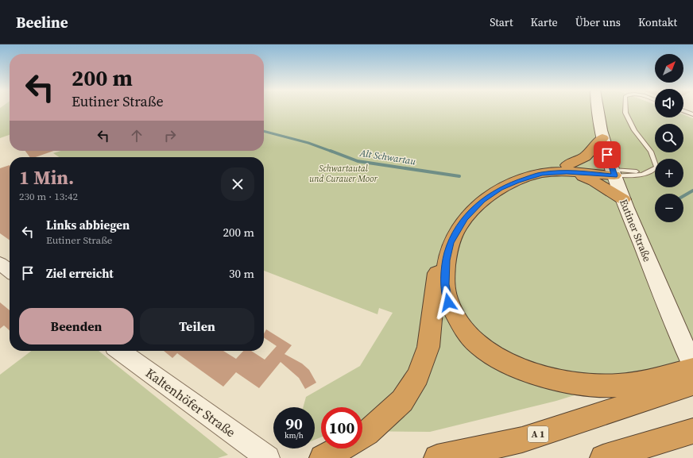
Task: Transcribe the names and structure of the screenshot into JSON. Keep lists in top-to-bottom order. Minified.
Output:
{"streets":{"highway":["A 1"],"main road":["Eutiner Straße"],"street":["Kaltenhöfer Straße"]},"water":["Alt Schwartau"],"parks":["Schwartautal und Curauer Moor"],"north":"top right","page":{"header":"Beeline","nav":["Start","Karte","Über uns","Kontakt"],"map_buttons":["+","−"],"turn":["200 m","Eutiner Straße"],"heading":["1 Min.","230 m · 13:42"],"list":[{"name":"Links abbiegen","note":"Eutiner Straße","value":"200 m"},{"name":"Ziel erreicht","value":"30 m"}],"buttons":["Beenden","Teilen"],"speed":"90 km/h","limit":"100"}}
